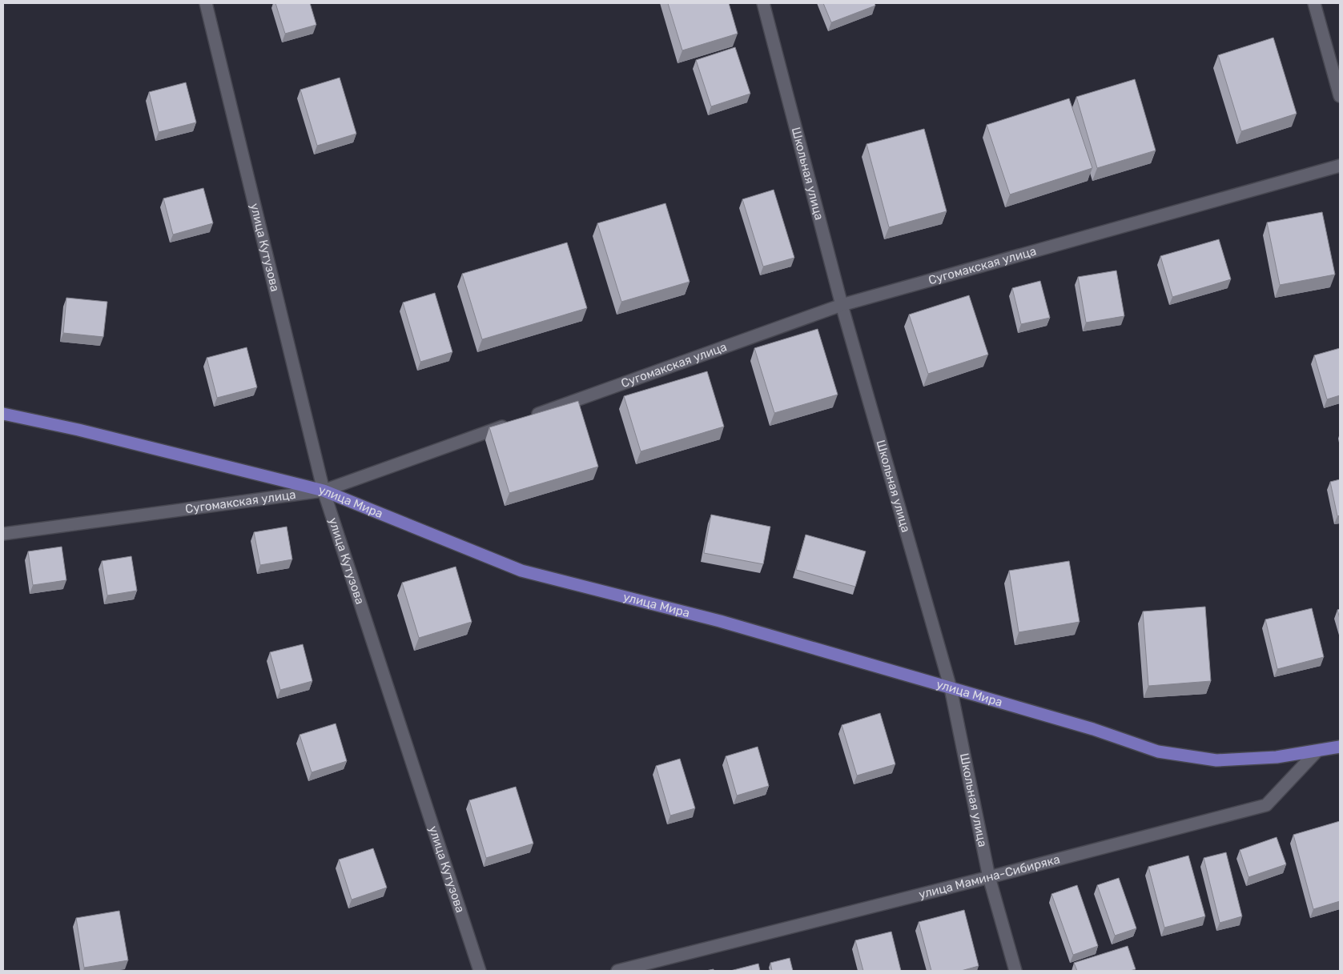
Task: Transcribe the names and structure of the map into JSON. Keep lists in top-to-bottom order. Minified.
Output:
{"streets":{"main road":["улица Мира"],"street":["Школьная улица","улица Кутузова","Сугомакская улица","улица Мамина-Сибиряка"]},"crossings":[["Школьная улица","Сугомакская улица"],["Школьная улица","улица Мира"],["Школьная улица","улица Мамина-Сибиряка"],["улица Кутузова","Сугомакская улица"],["улица Кутузова","улица Мира"],["Сугомакская улица","улица Мира"],["улица Мира","улица Мамина-Сибиряка"]]}
